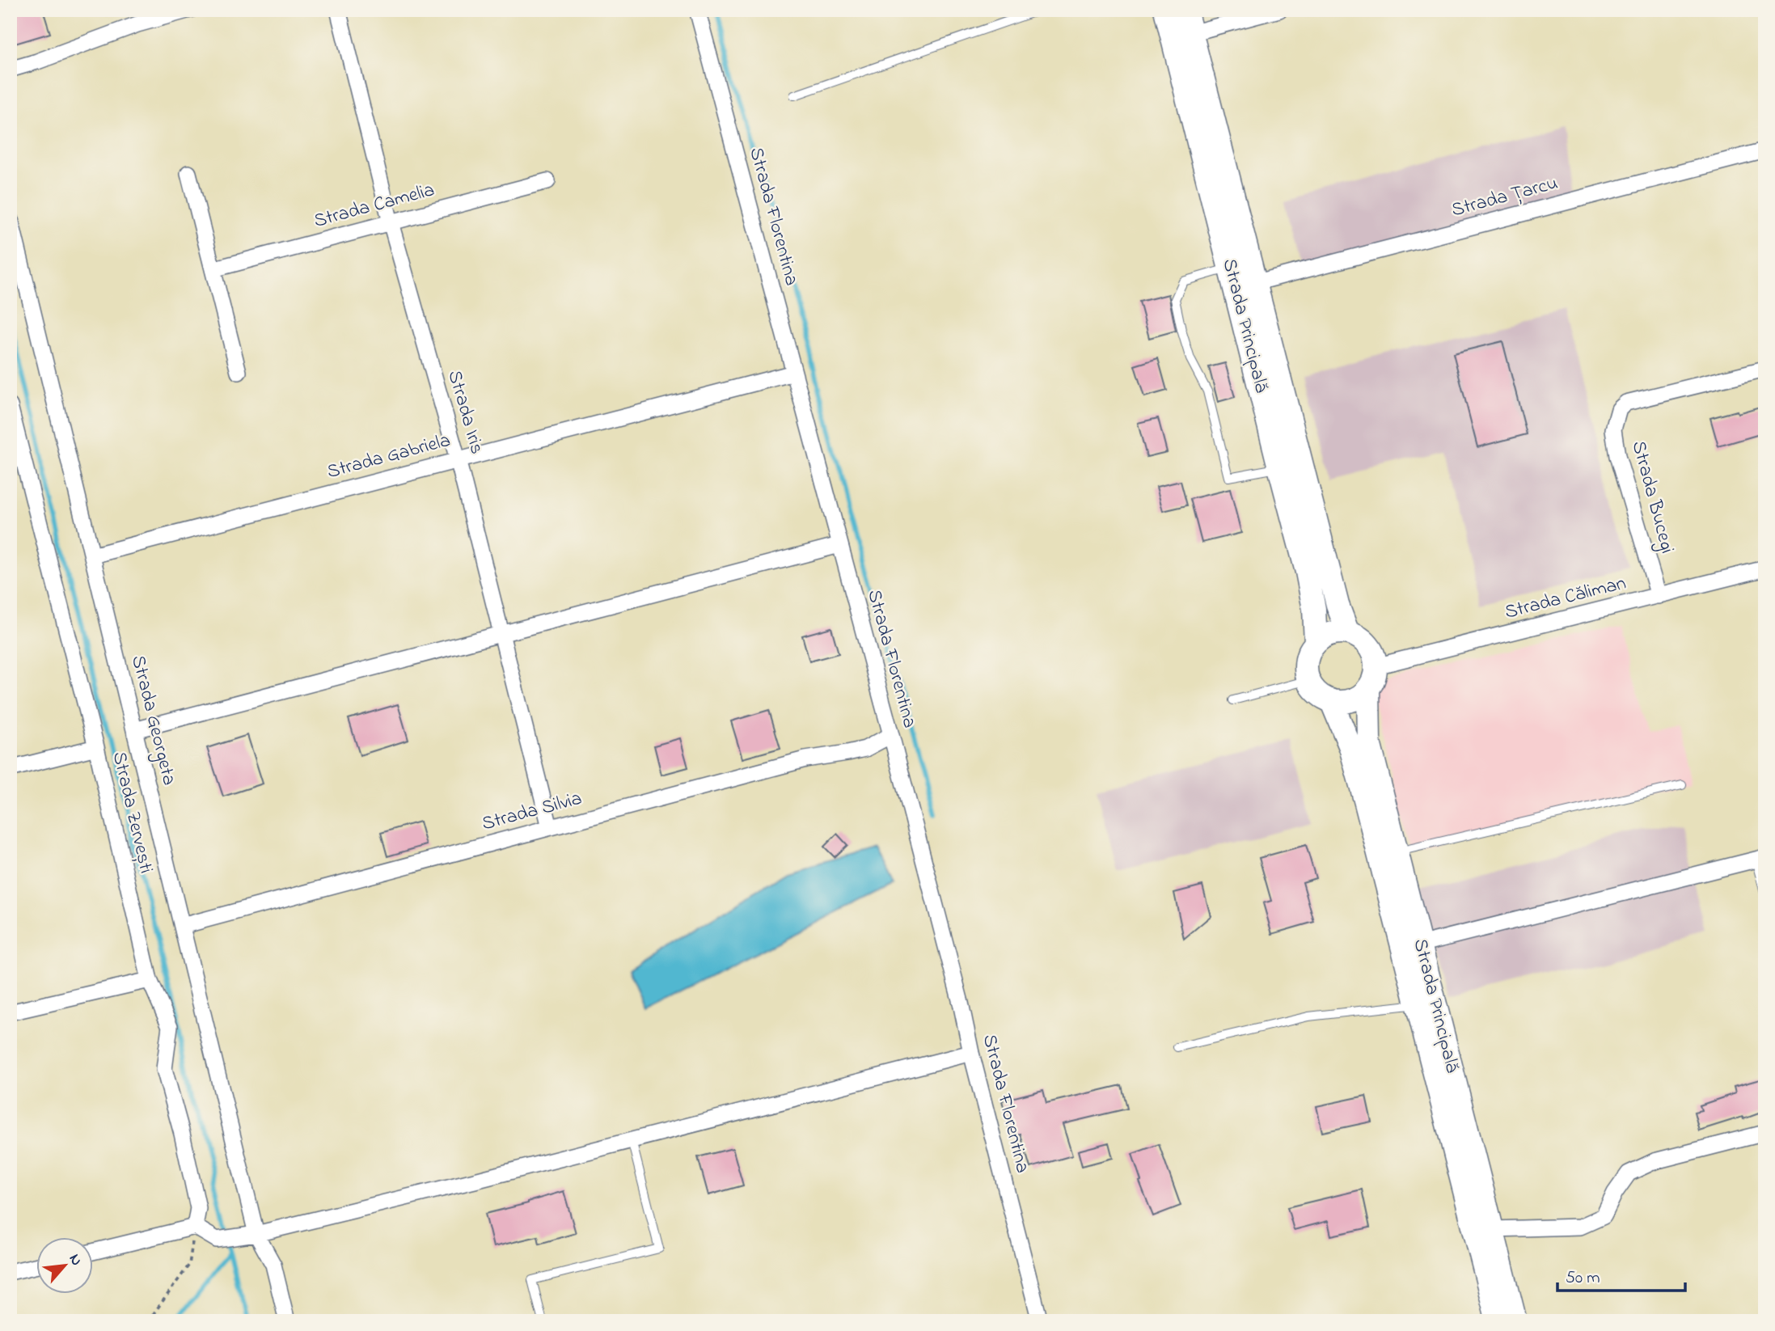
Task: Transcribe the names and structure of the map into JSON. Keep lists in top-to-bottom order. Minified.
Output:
{"streets":{"main road":["Strada Principală"],"street":["Strada Țarcu","Strada Camelia","Strada Florentina","Strada Iris","Strada Gabriela","Strada Bucegi","Strada Căliman","Strada Georgeta","Strada Silvia","Strada Zervești"]},"crossings":[["Strada Țarcu","Strada Principală"],["Strada Camelia","Strada Iris"],["Strada Florentina","Strada Gabriela"],["Strada Florentina","Strada Silvia"],["Strada Principală","Strada Căliman"],["Strada Iris","Strada Gabriela"],["Strada Iris","Strada Silvia"],["Strada Gabriela","Strada Georgeta"],["Strada Bucegi","Strada Căliman"],["Strada Georgeta","Strada Silvia"]],"scale_bar":"50 m","north":"top right"}
